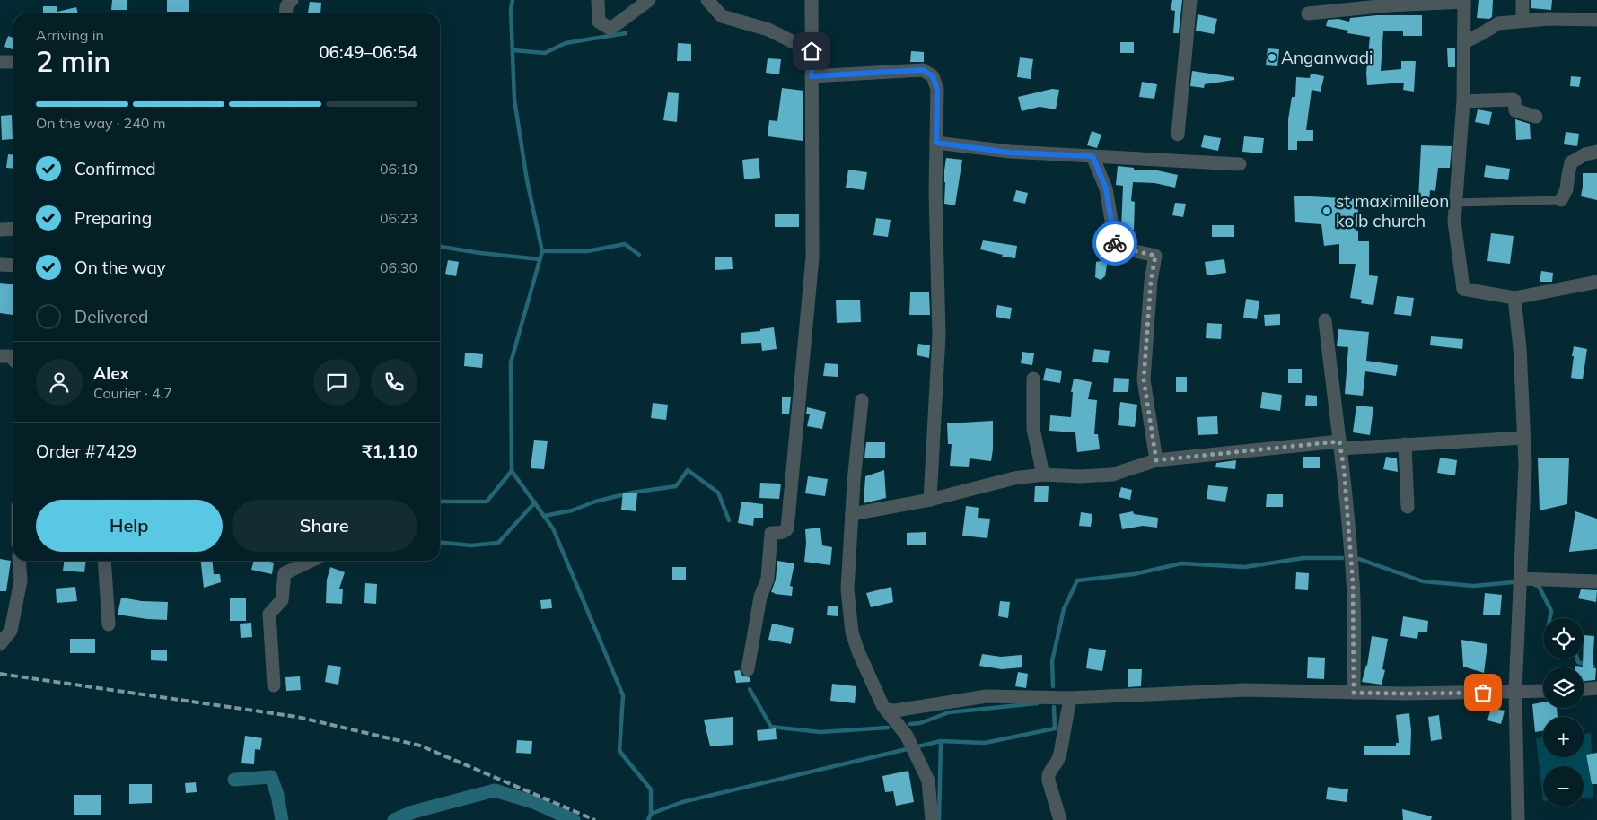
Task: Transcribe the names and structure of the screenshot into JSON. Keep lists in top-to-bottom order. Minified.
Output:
{"places":["Anganwadi","st maximilleon kolb church"],"page":{"heading":["2 min","Arriving in","06:49–06:54"],"panel":["Alex","Courier · 4.7","Order #7429","₹1,110"],"bar":"On the way · 240 m","list":[["Confirmed","06:19"],["Preparing","06:23"],["On the way","06:30"],"Delivered"],"buttons":["Help","Share"],"map_buttons":["+","−"]}}
